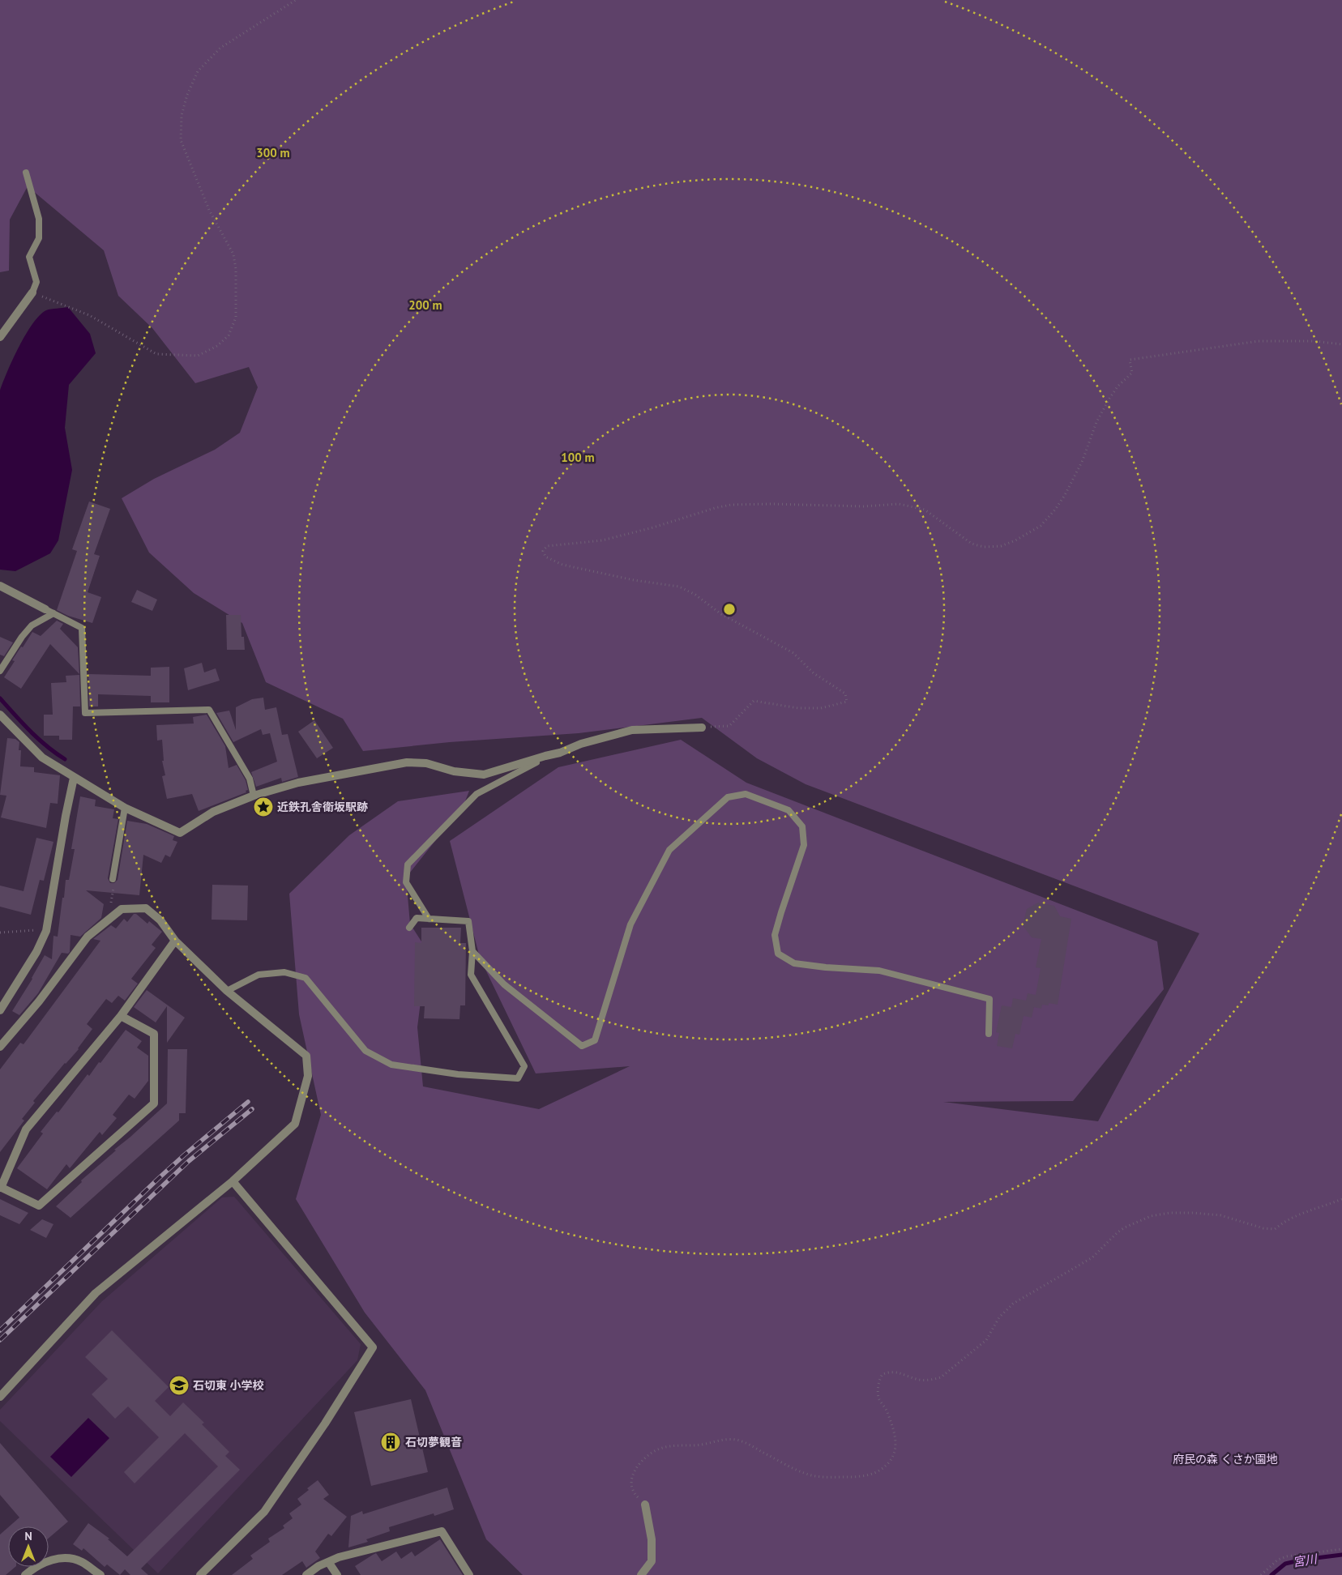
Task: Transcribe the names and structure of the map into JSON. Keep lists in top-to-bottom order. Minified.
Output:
{"water":["宮川"],"parks":["府民の森 くさか園地"],"places":{"place":["近鉄孔舎衛坂駅跡"],"school or university":["石切東 小学校"],"building":["石切夢観音"]},"north":"top","rings":["300 m","200 m","100 m"]}
